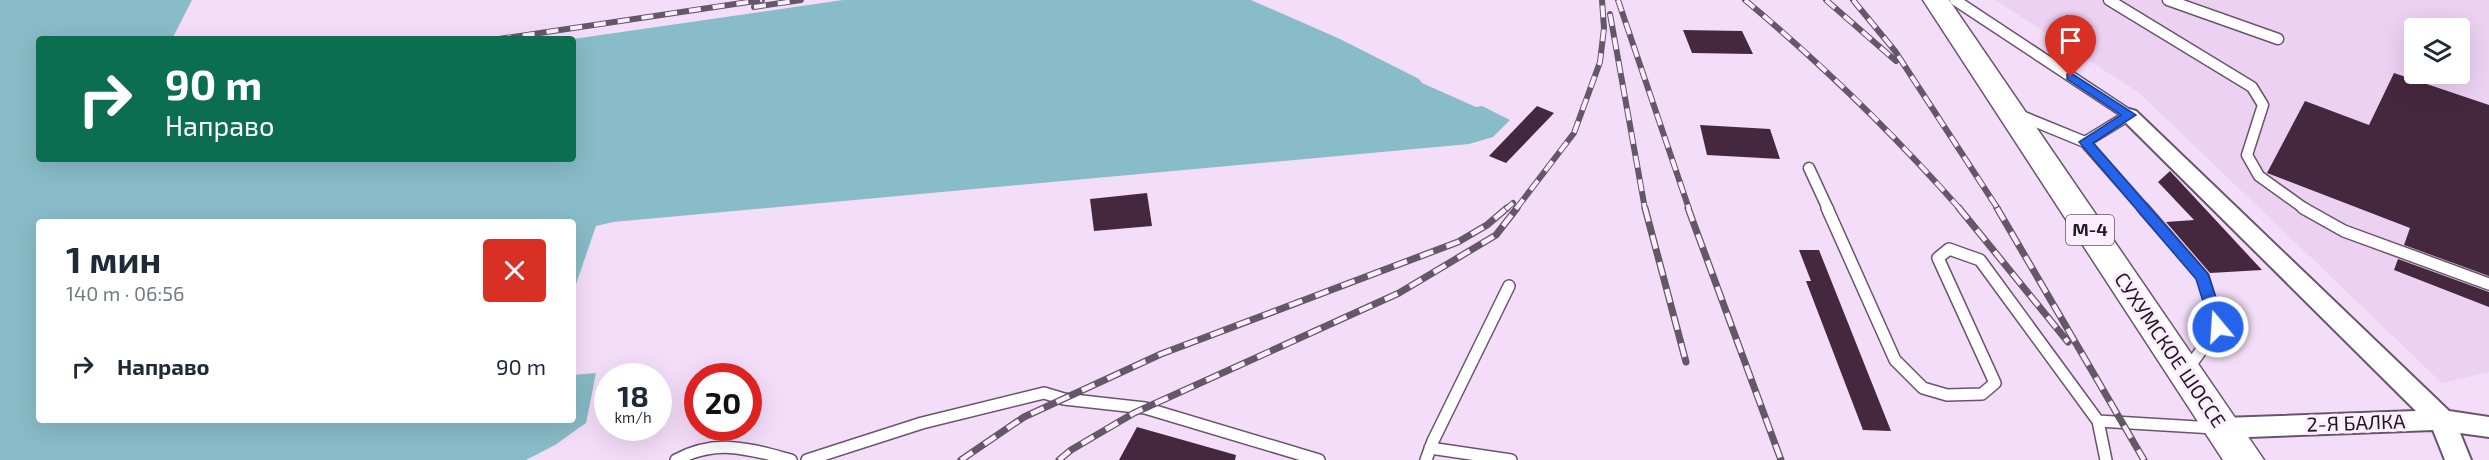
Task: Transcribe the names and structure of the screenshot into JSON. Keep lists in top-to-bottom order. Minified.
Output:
{"streets":{"highway":["М-4","СУХУМСКОЕ ШОССЕ"],"street":["2-Я БАЛКА"]},"crossings":[["СУХУМСКОЕ ШОССЕ","2-Я БАЛКА"]],"page":{"turn":["90 m","Направо"],"heading":["1 мин","140 m · 06:56"],"list":[{"name":"Направо","value":"90 m"}],"speed":"18 km/h","limit":"20"}}
